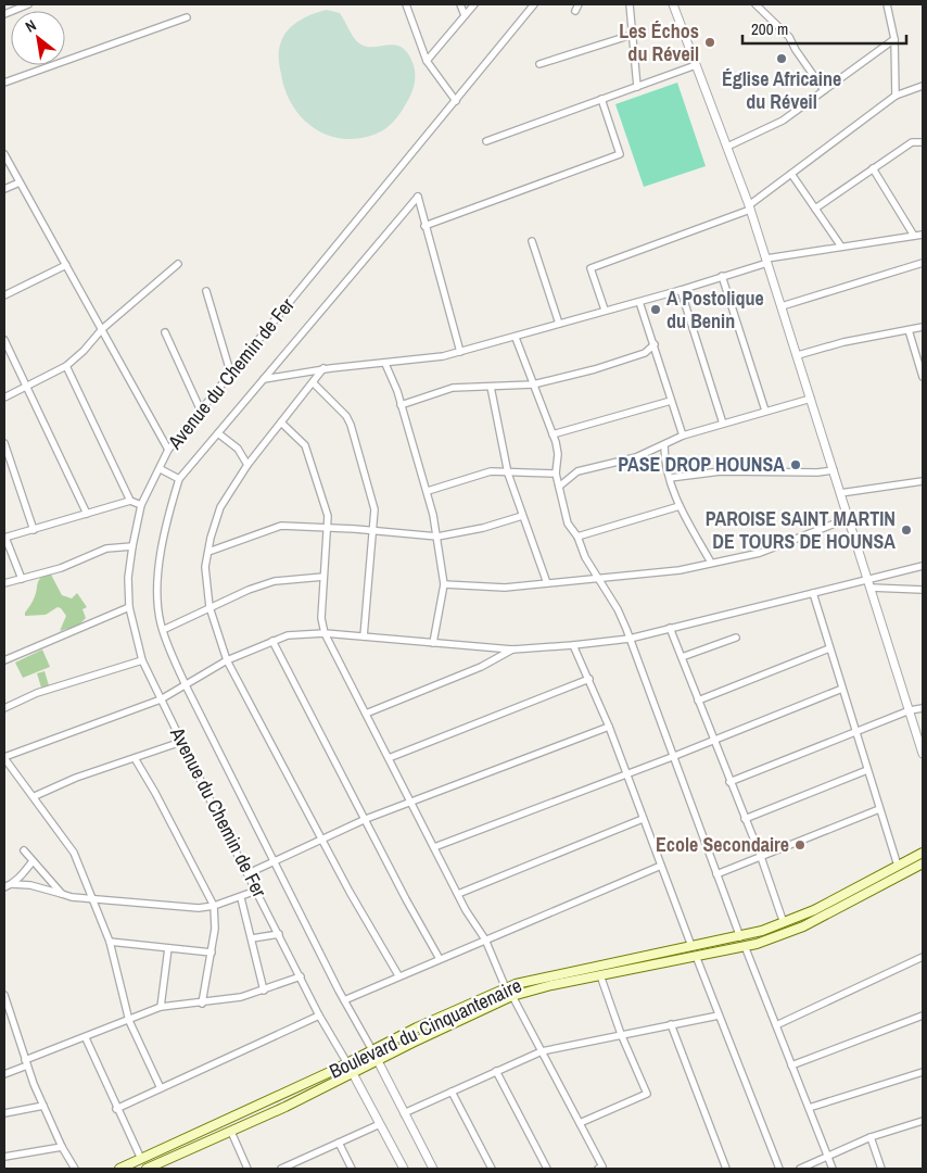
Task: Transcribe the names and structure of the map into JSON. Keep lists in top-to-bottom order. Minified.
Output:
{"streets":{"main road":["Boulevard du Cinquantenaire"],"street":["Avenue du Chemin de Fer"]},"crossings":[["Avenue du Chemin de Fer","Boulevard du Cinquantenaire"]],"places":["Les Échos du Réveil","Église Africaine du Réveil","A Postolique du Benin","PASE DROP HOUNSA","PAROISE SAINT MARTIN DE TOURS DE HOUNSA","Ecole Secondaire"],"scale_bar":"200 m","north":"top left"}
